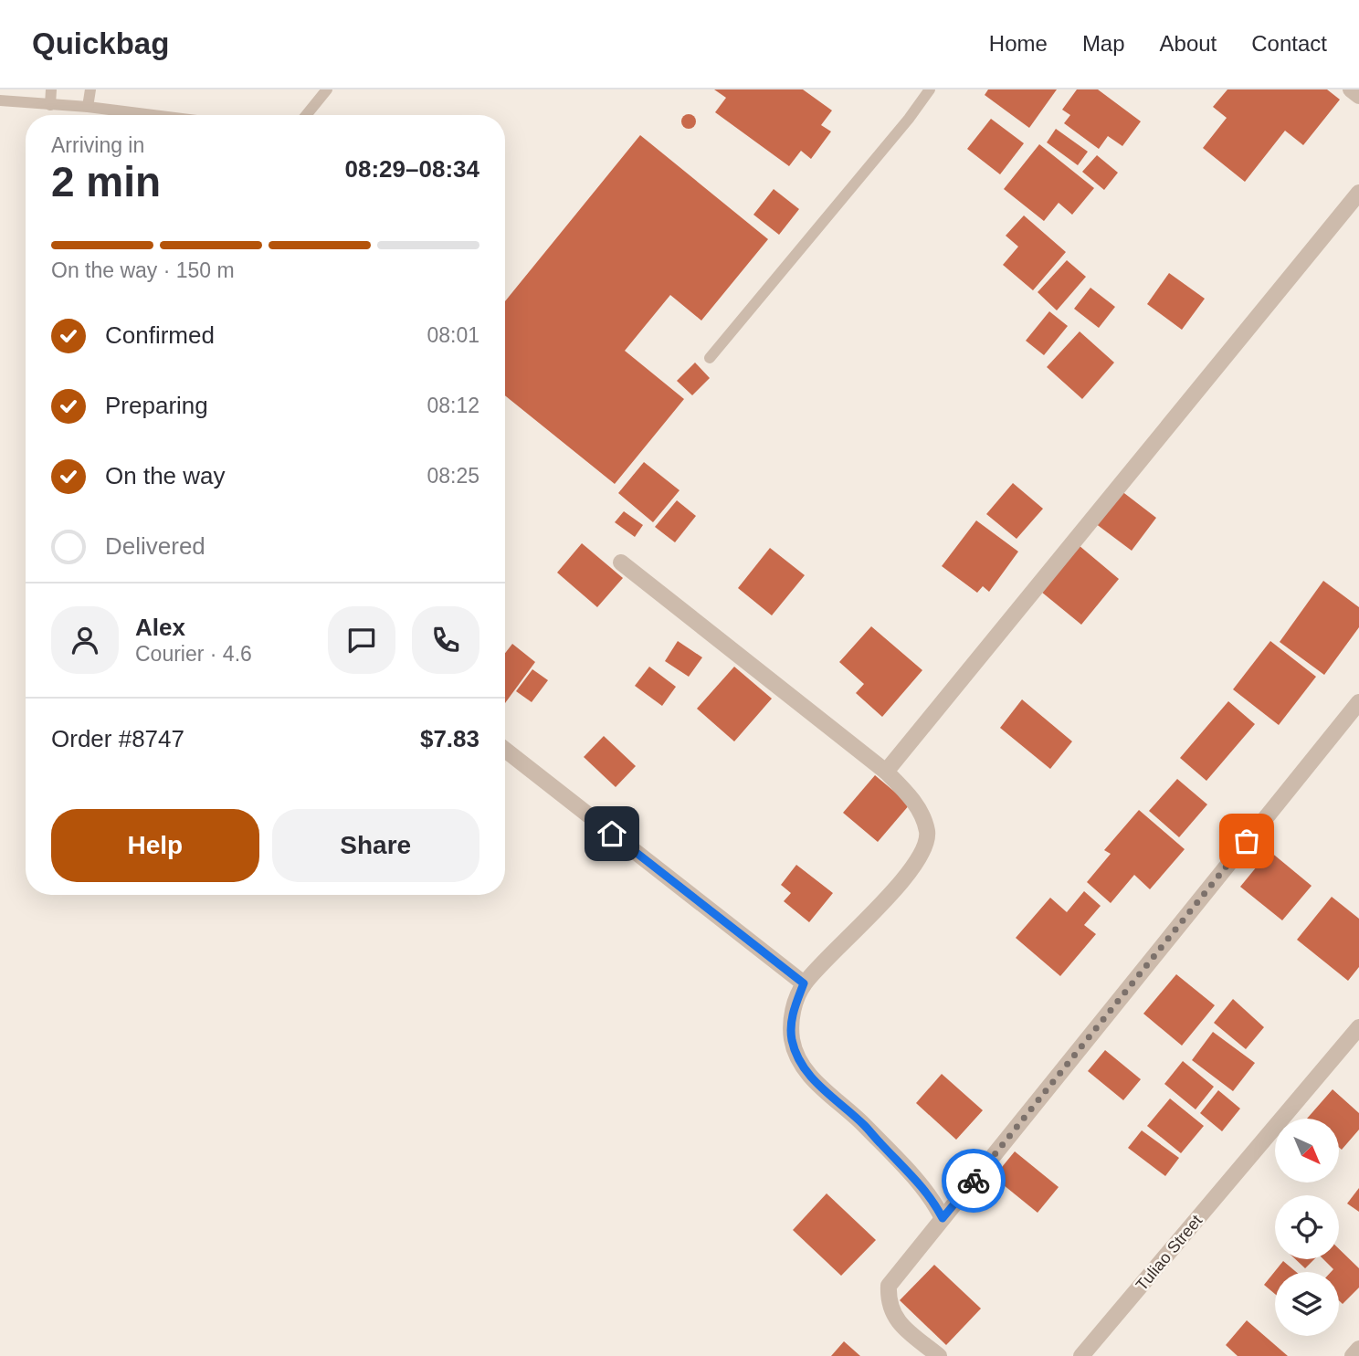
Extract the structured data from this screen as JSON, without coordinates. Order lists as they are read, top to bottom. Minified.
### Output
{"streets":{"street":["Tuliao Street"]},"north":"bottom right","page":{"header":"Quickbag","nav":["Home","Map","About","Contact"],"heading":["2 min","Arriving in","08:29–08:34"],"panel":["Alex","Courier · 4.6","Order #8747","$7.83"],"bar":"On the way · 150 m","list":[["Confirmed","08:01"],["Preparing","08:12"],["On the way","08:25"],"Delivered"],"buttons":["Help","Share"]}}
